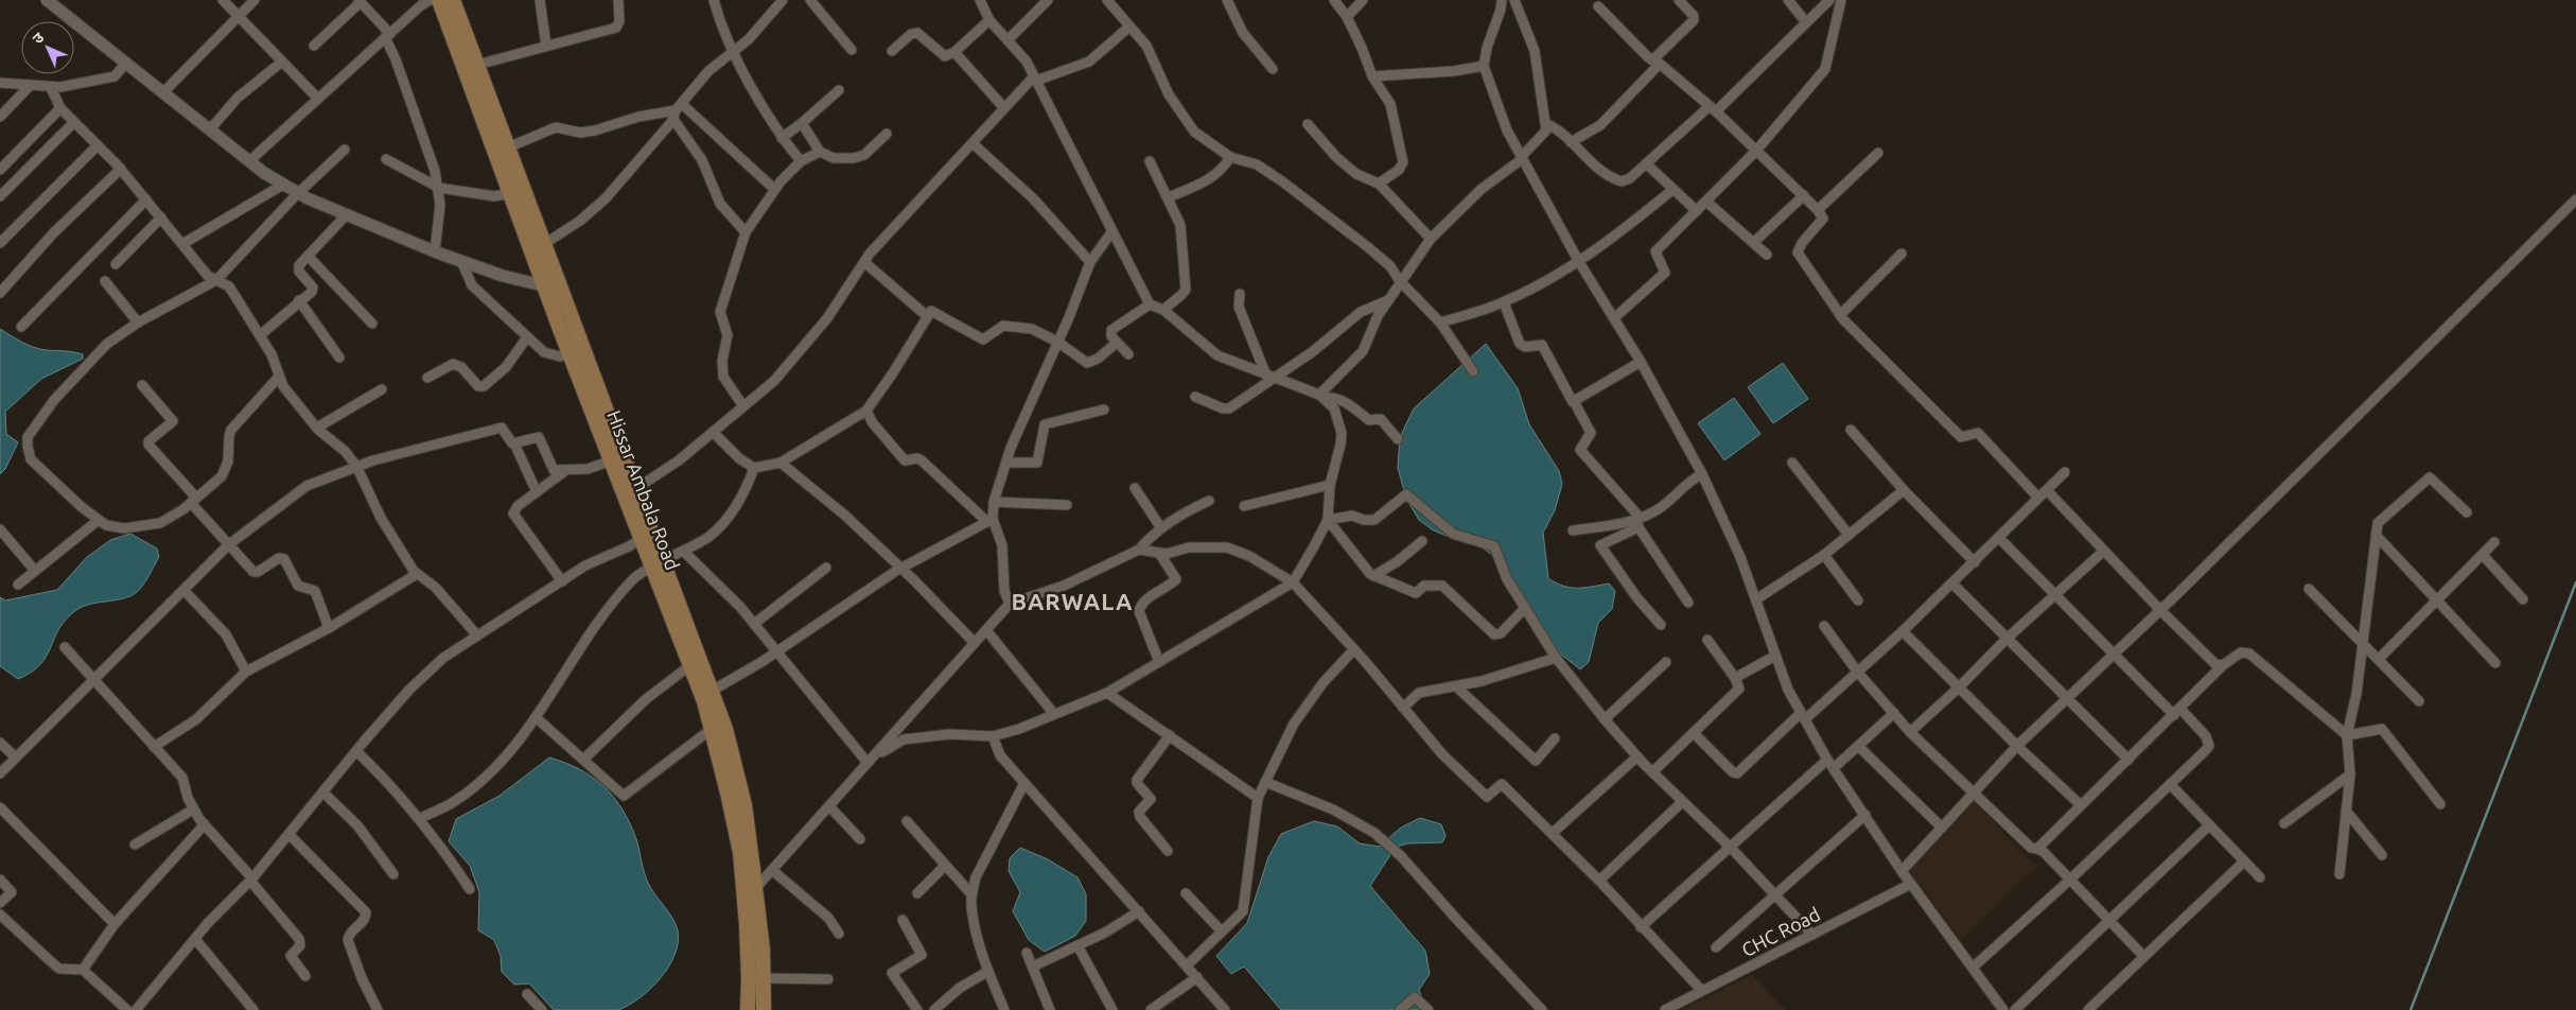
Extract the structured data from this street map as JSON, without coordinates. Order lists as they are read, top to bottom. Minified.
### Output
{"streets":{"main road":["Hissar Ambala Road"],"street":["CHC Road"]},"districts":["BARWALA"],"north":"top left"}
